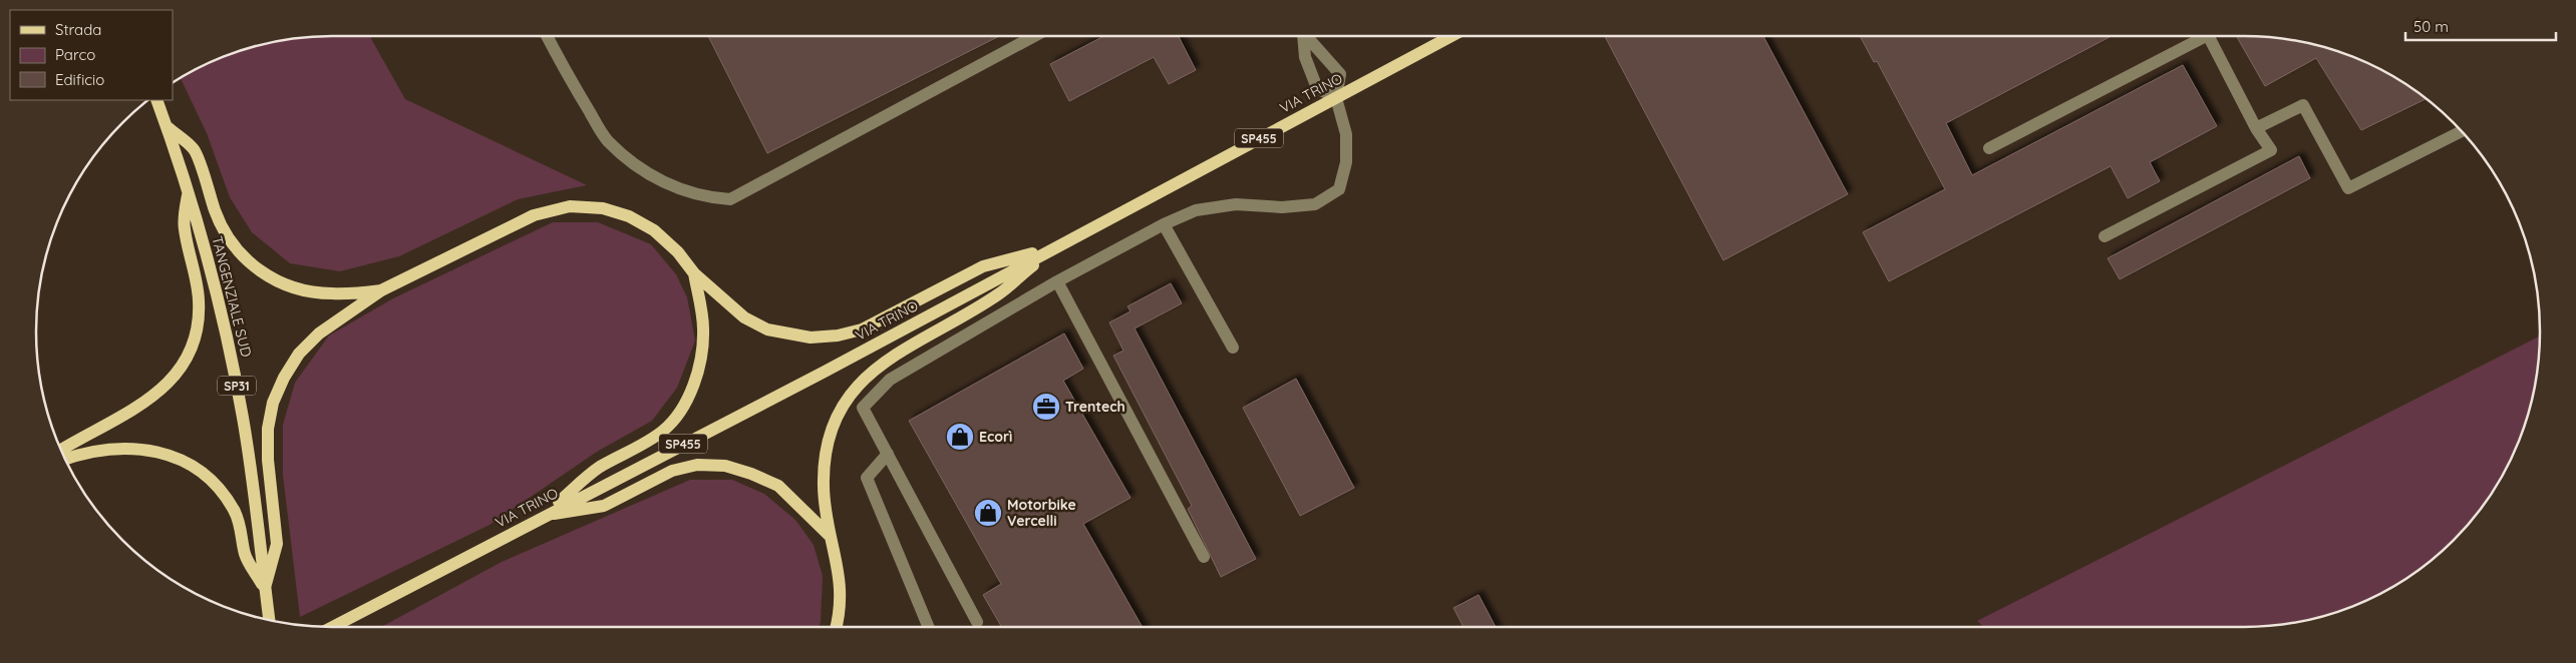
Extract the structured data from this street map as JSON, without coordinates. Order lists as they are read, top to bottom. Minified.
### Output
{"streets":{"main road":["VIA TRINO","SP455","TANGENZIALE SUD","SP31"]},"places":{"office":["Trentech"],"shop":["Ecorì","Motorbike Vercelli"]},"legend":["Strada","Parco","Edificio"],"scale_bar":"50 m"}
